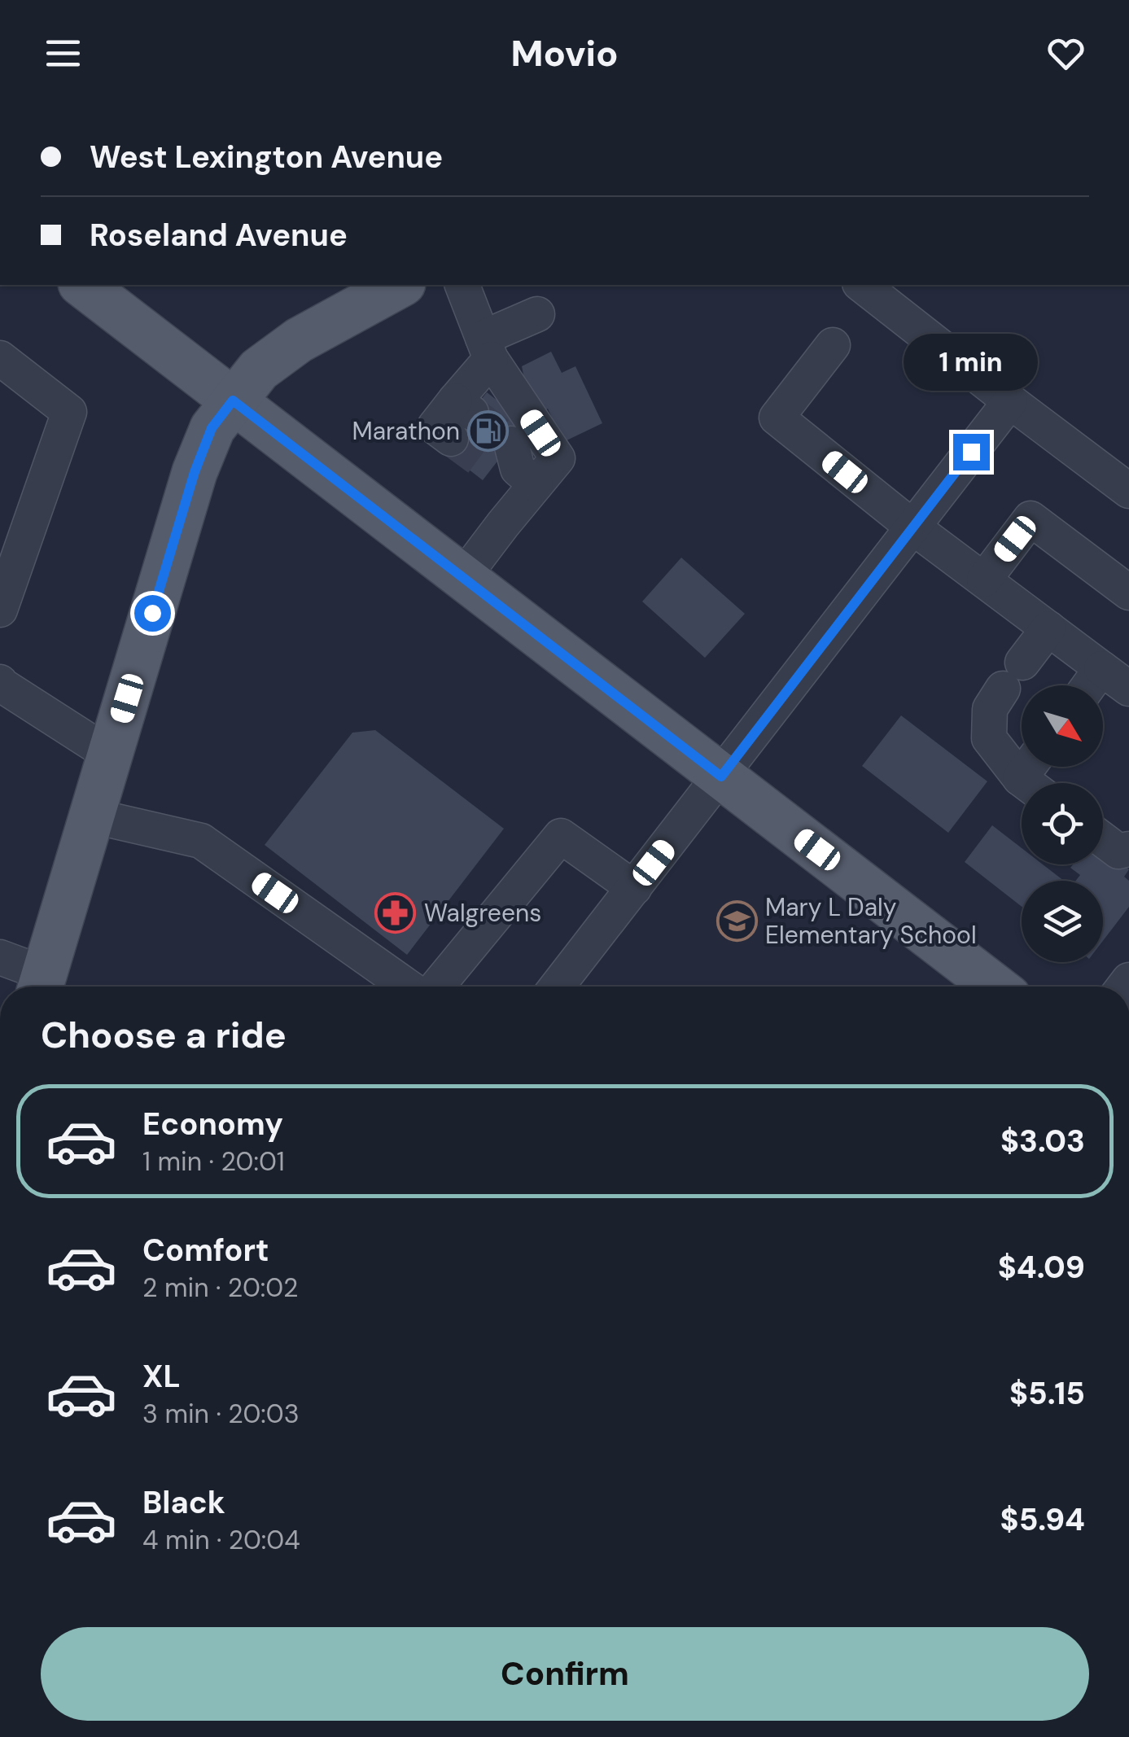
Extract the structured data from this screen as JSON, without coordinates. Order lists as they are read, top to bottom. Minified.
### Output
{"places":{"fuel station":["Marathon"],"pharmacy":["Walgreens"],"school or university":["Mary L Daly Elementary School"]},"north":"bottom right","page":{"header":"Movio","banner":["West Lexington Avenue","Roseland Avenue"],"bubble":"1 min","heading":"Choose a ride","list":[{"name":"Economy","note":"1 min · 20:01","value":"$3.03"},{"name":"Comfort","note":"2 min · 20:02","value":"$4.09"},{"name":"XL","note":"3 min · 20:03","value":"$5.15"},{"name":"Black","note":"4 min · 20:04","value":"$5.94"}],"buttons":"Confirm"}}
